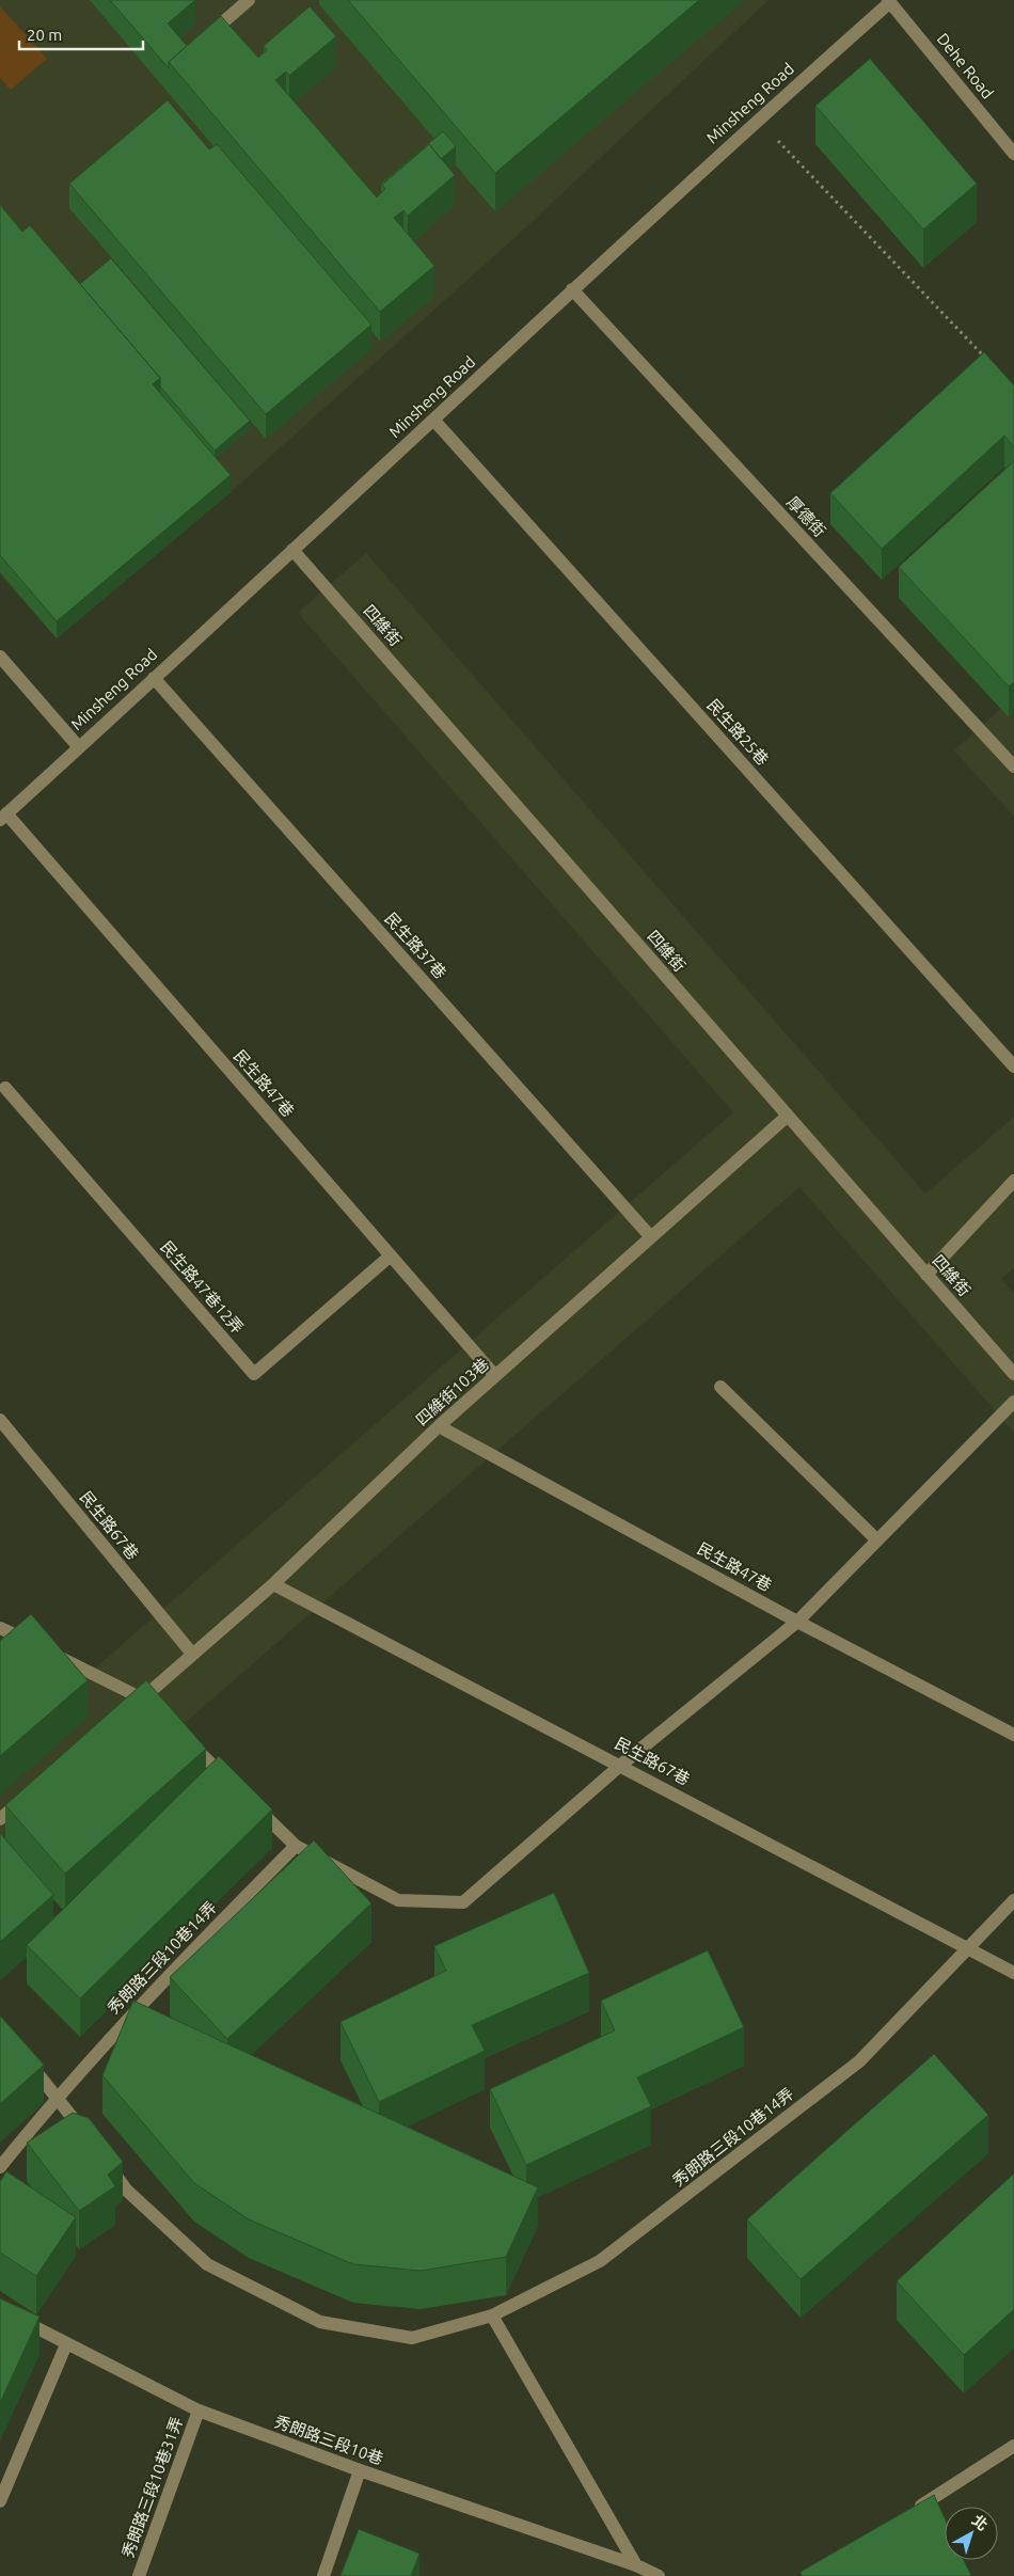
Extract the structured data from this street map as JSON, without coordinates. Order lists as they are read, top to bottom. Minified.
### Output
{"streets":{"street":["Dehe Road","Minsheng Road","厚德街","四維街","民生路25巷","民生路37巷","民生路47巷","民生路47巷12弄","四維街103巷","民生路67巷","秀朗路三段10巷14弄","秀朗路三段10巷","秀朗路三段10巷31弄"]},"crossings":[["Dehe Road","Minsheng Road"],["Minsheng Road","厚德街"],["Minsheng Road","四維街"],["Minsheng Road","民生路25巷"],["Minsheng Road","民生路37巷"],["Minsheng Road","民生路47巷"],["四維街","四維街103巷"],["民生路37巷","四維街103巷"],["民生路47巷","民生路47巷12弄"],["民生路47巷","四維街103巷"],["四維街103巷","民生路67巷"],["民生路67巷","秀朗路三段10巷14弄"],["秀朗路三段10巷","秀朗路三段10巷31弄"]],"scale_bar":"20 m","north":"top right"}
